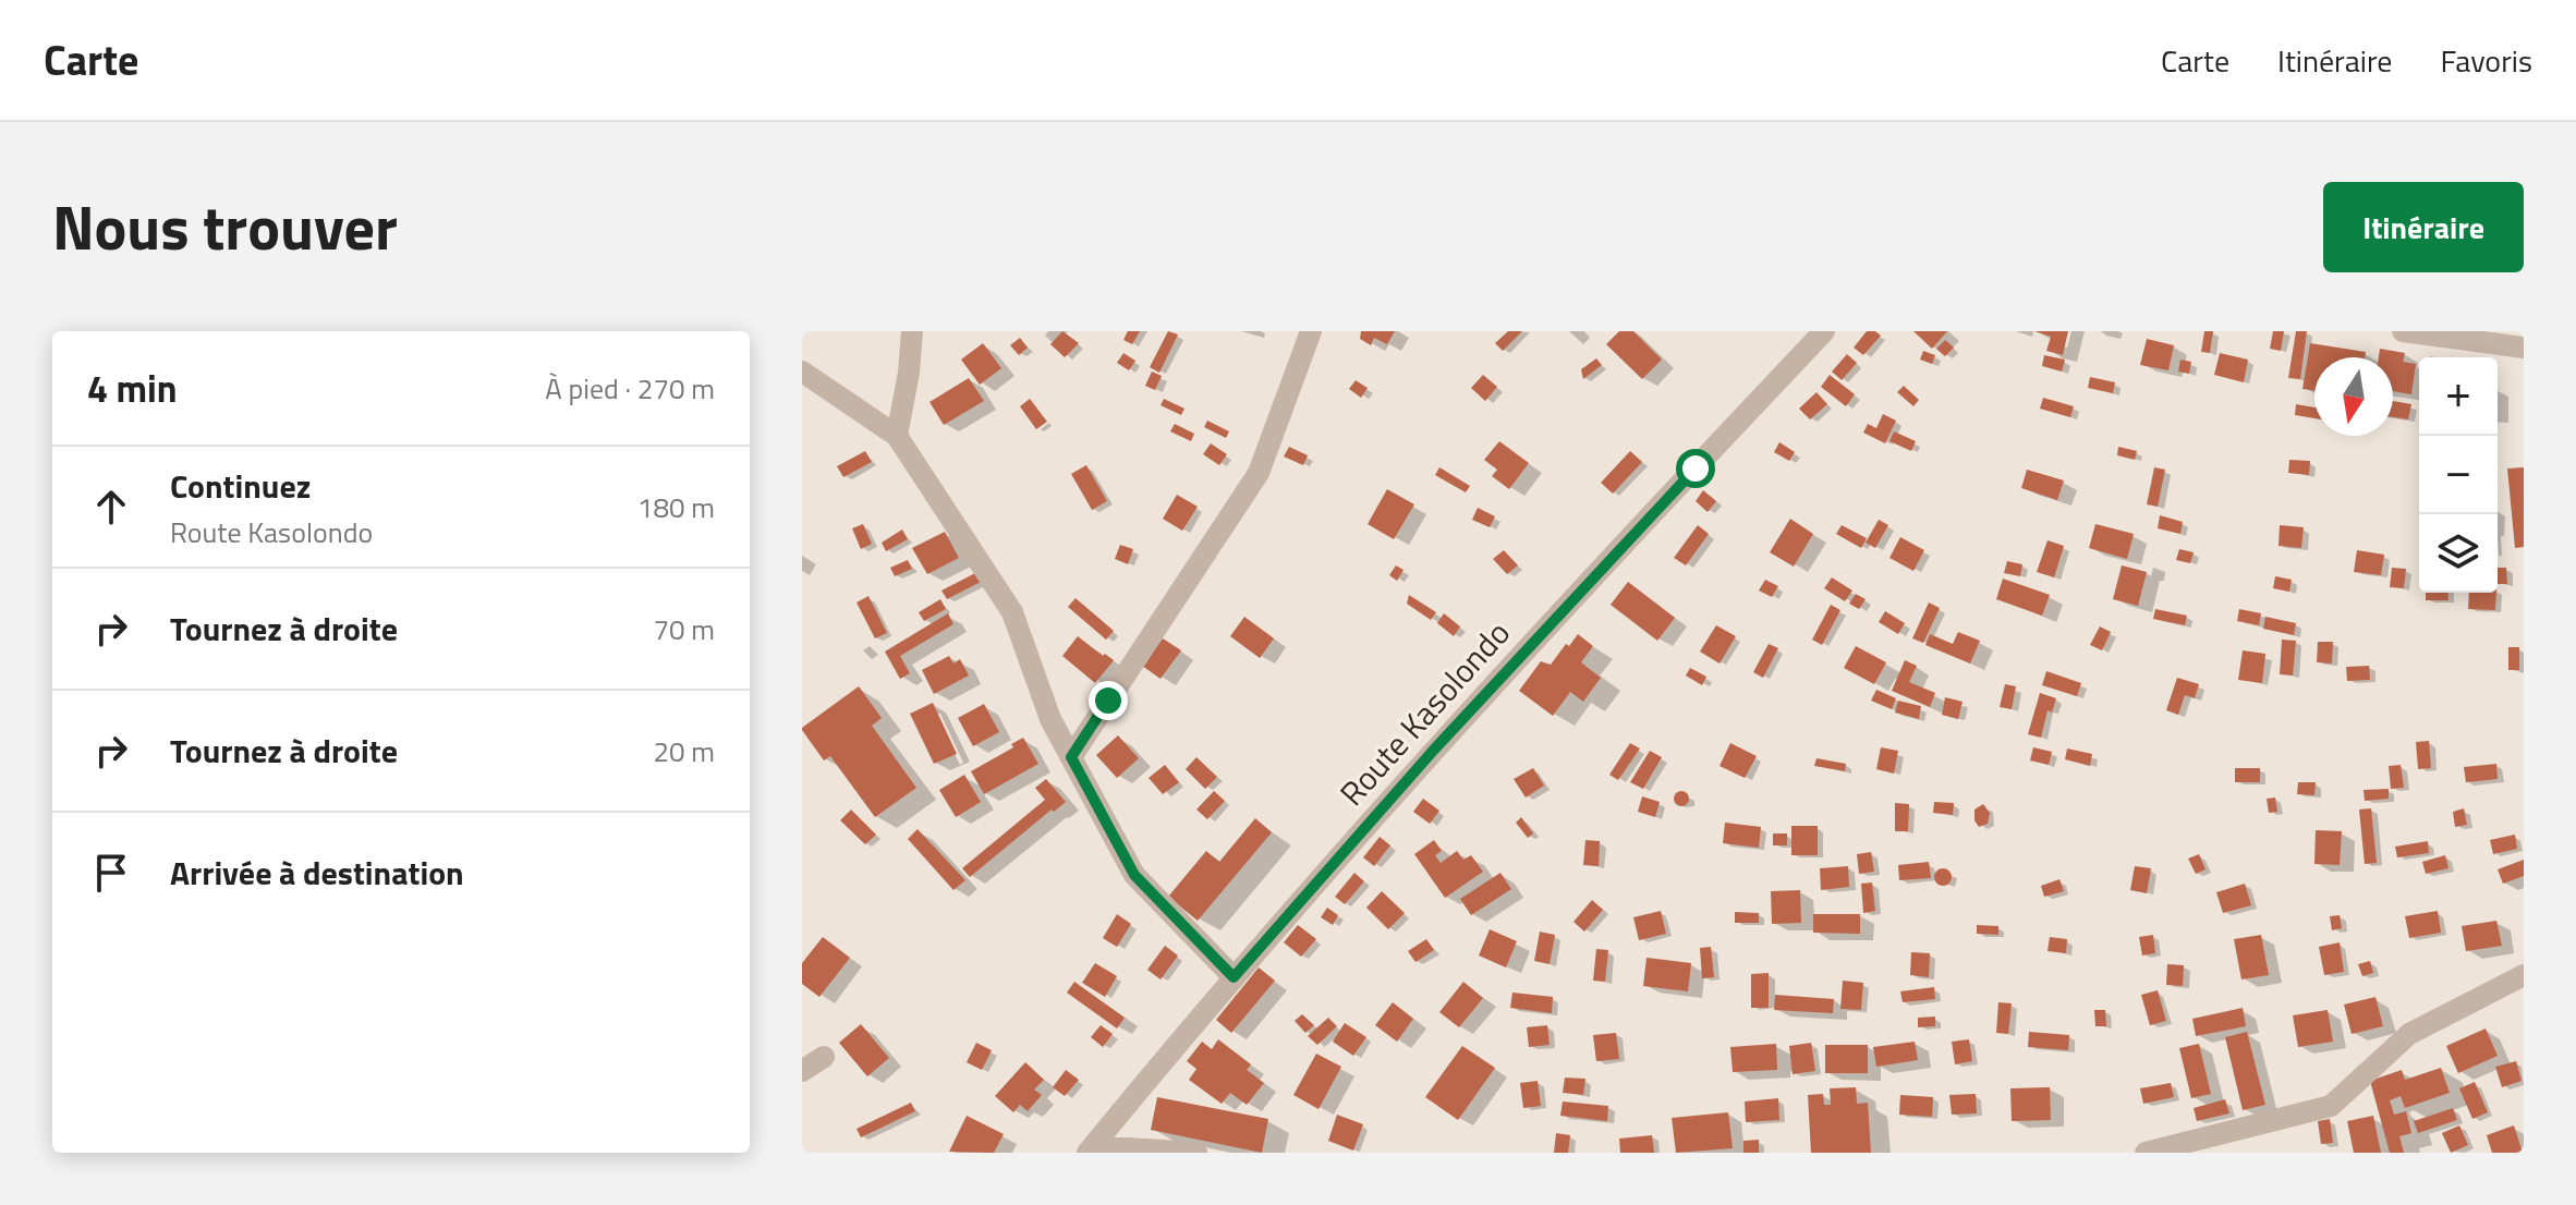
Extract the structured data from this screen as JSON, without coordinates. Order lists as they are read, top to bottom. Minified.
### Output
{"streets":{"street":["Route Kasolondo"]},"north":"bottom","page":{"header":"Carte","nav":["Carte","Itinéraire","Favoris"],"title":"Nous trouver","buttons":"Itinéraire","heading":["4 min","À pied · 270 m"],"map_buttons":["+","−"],"list":[["Continuez","Route Kasolondo","180 m"],["Tournez à droite","70 m"],["Tournez à droite","20 m"],"Arrivée à destination"]}}
